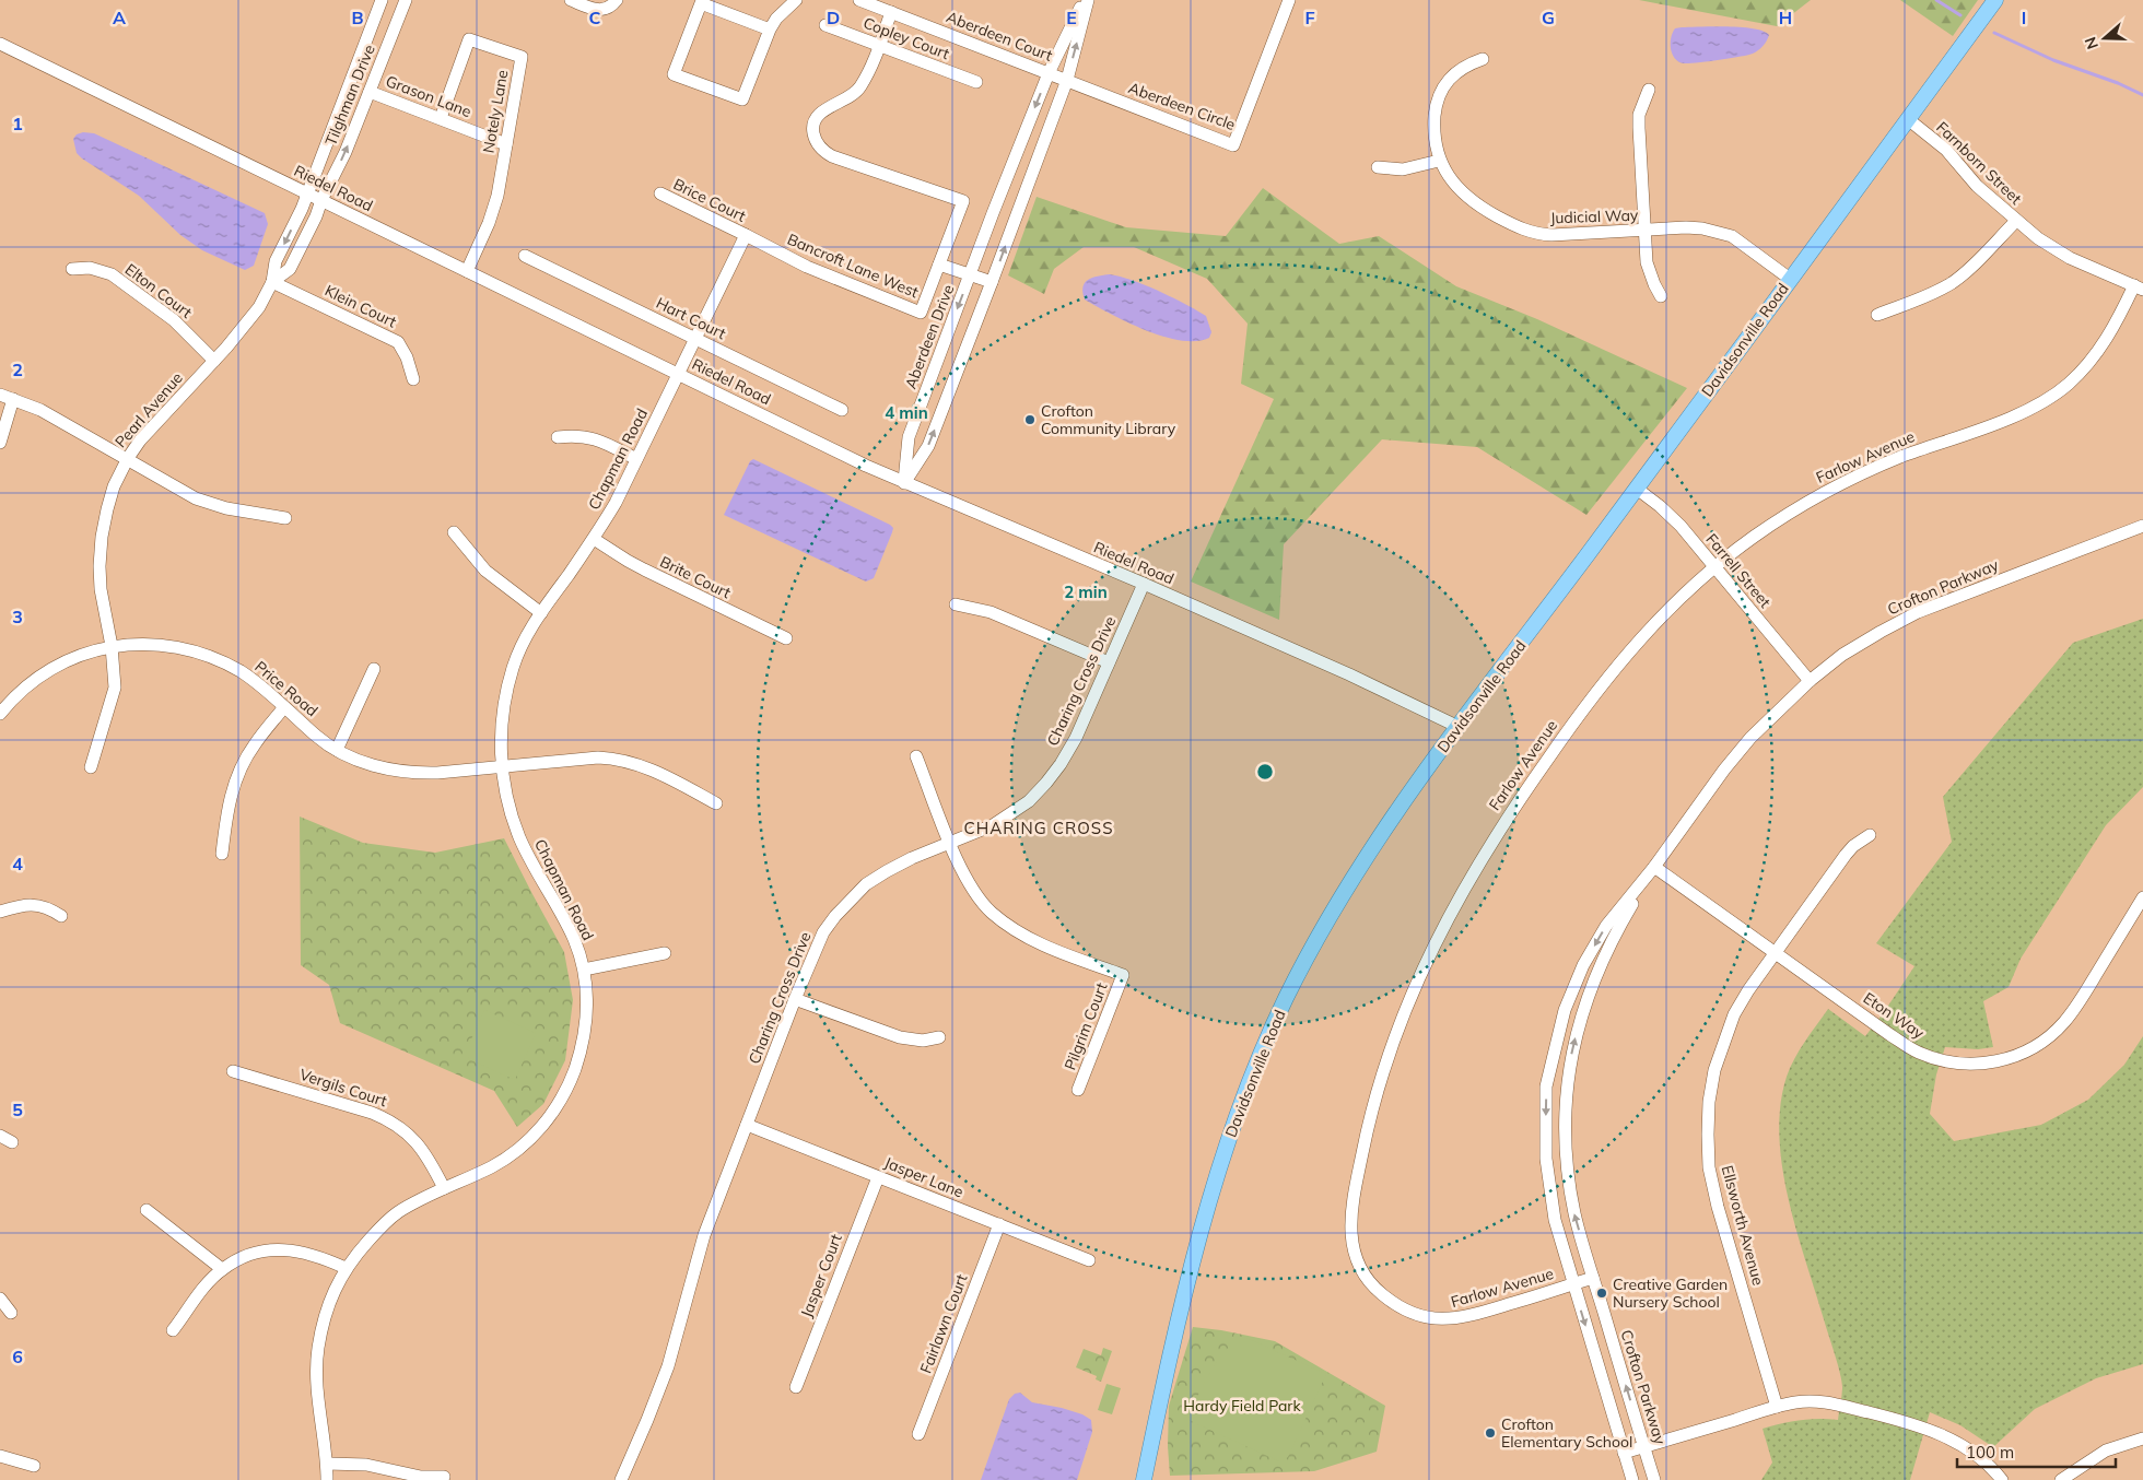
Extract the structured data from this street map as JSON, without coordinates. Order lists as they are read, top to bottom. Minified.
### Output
{"streets":{"main road":["Davidsonville Road"],"street":["Aberdeen Court","Copley Court","Tilghman Drive","Grason Lane","Aberdeen Circle","Notely Lane","Farnborn Street","Riedel Road","Brice Court","Judicial Way","Bancroft Lane West","Elton Court","Klein Court","Hart Court","Aberdeen Drive","Pearl Avenue","Farlow Avenue","Chapman Road","Farrell Street","Brite Court","Crofton Parkway","Charing Cross Drive","Price Road","Eton Way","Pilgrim Court","Vergils Court","Jasper Lane","Ellsworth Avenue","Jasper Court","Fairlawn Court"]},"crossings":[["Aberdeen Court","Aberdeen Circle"],["Aberdeen Court","Aberdeen Drive"],["Tilghman Drive","Grason Lane"],["Tilghman Drive","Riedel Road"],["Tilghman Drive","Pearl Avenue"],["Grason Lane","Notely Lane"],["Aberdeen Circle","Aberdeen Drive"],["Notely Lane","Riedel Road"],["Farnborn Street","Davidsonville Road"],["Farnborn Street","Farlow Avenue"],["Riedel Road","Aberdeen Drive"],["Riedel Road","Davidsonville Road"],["Riedel Road","Pearl Avenue"],["Riedel Road","Chapman Road"],["Riedel Road","Charing Cross Drive"],["Brice Court","Bancroft Lane West"],["Judicial Way","Davidsonville Road"],["Elton Court","Pearl Avenue"],["Klein Court","Pearl Avenue"],["Davidsonville Road","Farrell Street"],["Pearl Avenue","Price Road"],["Farlow Avenue","Farrell Street"],["Farlow Avenue","Crofton Parkway"],["Chapman Road","Brite Court"],["Chapman Road","Price Road"],["Chapman Road","Vergils Court"],["Farrell Street","Crofton Parkway"],["Crofton Parkway","Eton Way"],["Charing Cross Drive","Pilgrim Court"],["Charing Cross Drive","Jasper Lane"],["Eton Way","Ellsworth Avenue"],["Jasper Lane","Jasper Court"],["Jasper Lane","Fairlawn Court"]],"districts":["CHARING CROSS"],"parks":["Hardy Field Park"],"places":["Crofton Community Library","Creative Garden Nursery School","Crofton Elementary School"],"scale_bar":"100 m","north":"left","grid":{"columns":["A","B","C","D","E","F","G","H","I"],"rows":["1","2","3","4","5","6"]},"rings":["4 min","2 min"]}
